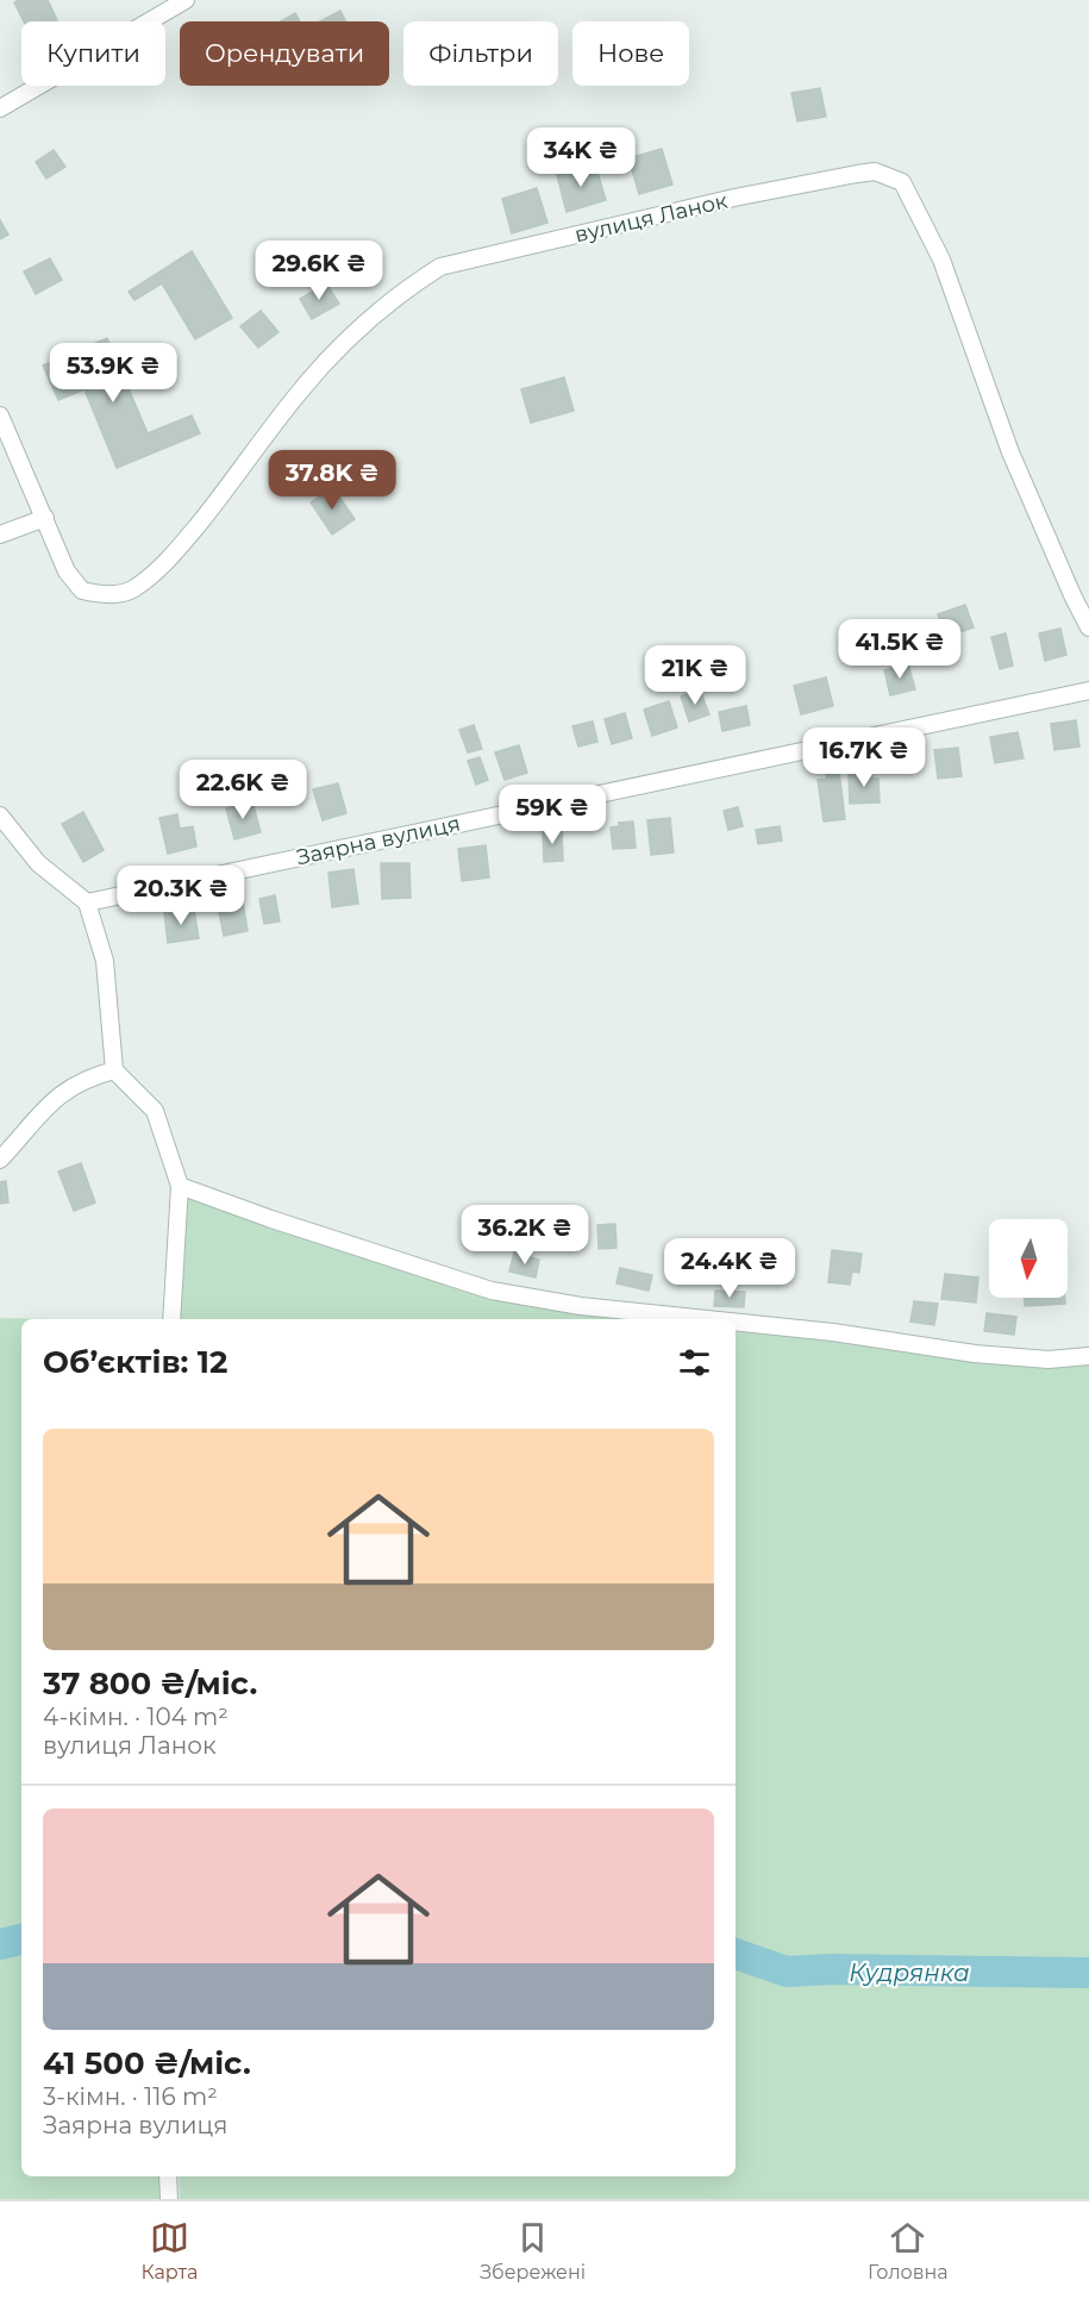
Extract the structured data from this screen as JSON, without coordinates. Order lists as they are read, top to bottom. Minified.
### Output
{"streets":{"street":["вулиця Ланок","Заярна вулиця"]},"water":["Кудрянка"],"north":"bottom","page":{"chip":["Купити","Орендувати","Фільтри","Нове"],"price":["34K ₴","29.6K ₴","53.9K ₴","37.8K ₴","41.5K ₴","21K ₴","16.7K ₴","22.6K ₴","59K ₴","20.3K ₴","36.2K ₴","24.4K ₴"],"heading":"Об’єктів: 12","list":[{"name":"37 800 ₴/міс.","note":"4-кімн. · 104 m² · вулиця Ланок"},{"name":"41 500 ₴/міс.","note":"3-кімн. · 116 m² · Заярна вулиця"}],"tabs":["Карта","Збережені","Головна"]}}
